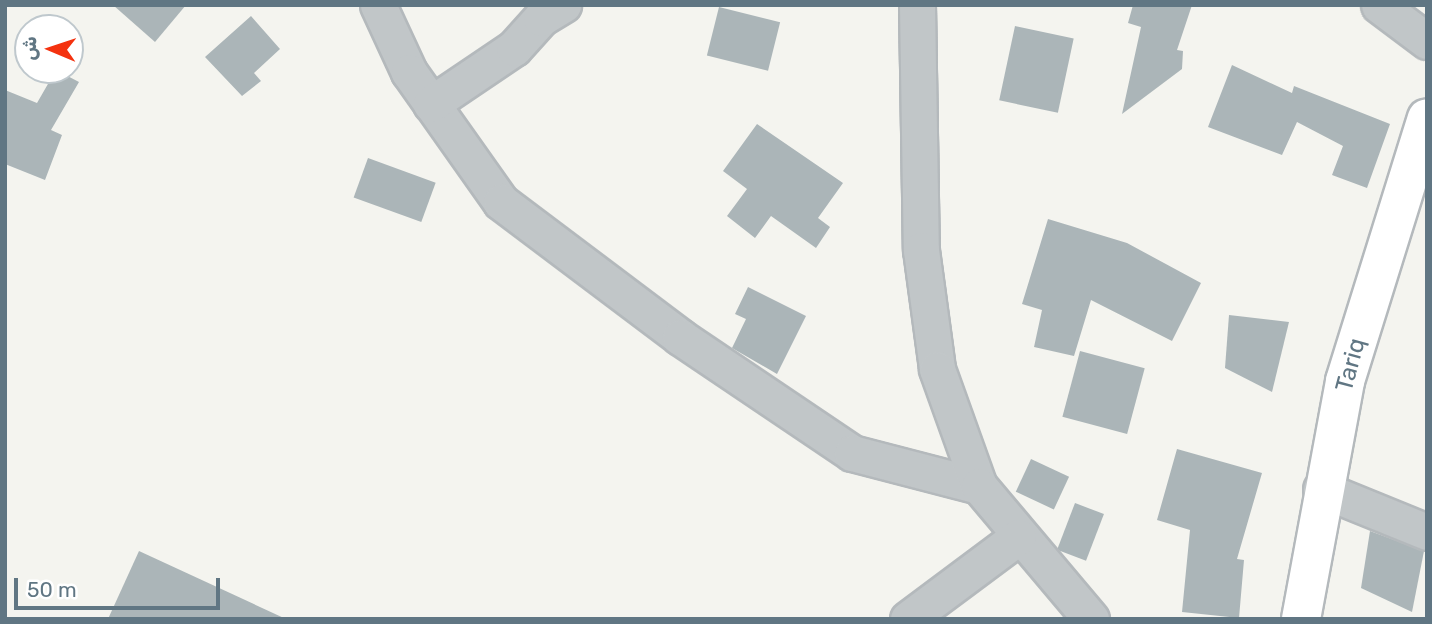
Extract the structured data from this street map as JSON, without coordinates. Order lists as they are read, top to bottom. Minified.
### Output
{"streets":{"main road":["Tariq"]},"scale_bar":"50 m","north":"left"}
